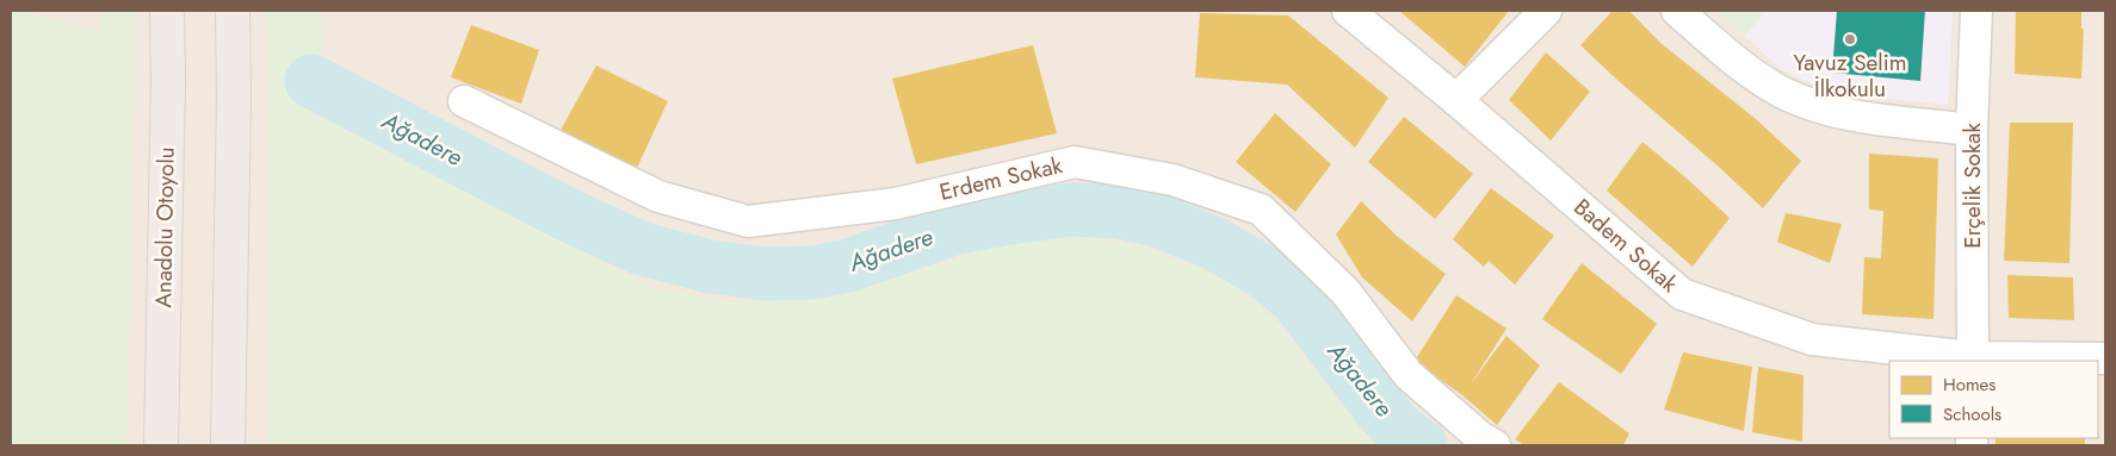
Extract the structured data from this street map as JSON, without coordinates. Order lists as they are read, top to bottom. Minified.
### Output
{"streets":{"highway":["Anadolu Otoyolu"],"street":["Erdem Sokak","Erçelik Sokak","Badem Sokak"]},"crossings":[["Erçelik Sokak","Badem Sokak"]],"water":["Ağadere"],"places":["Yavuz Selim İlkokulu"],"legend":["Homes","Schools"]}
